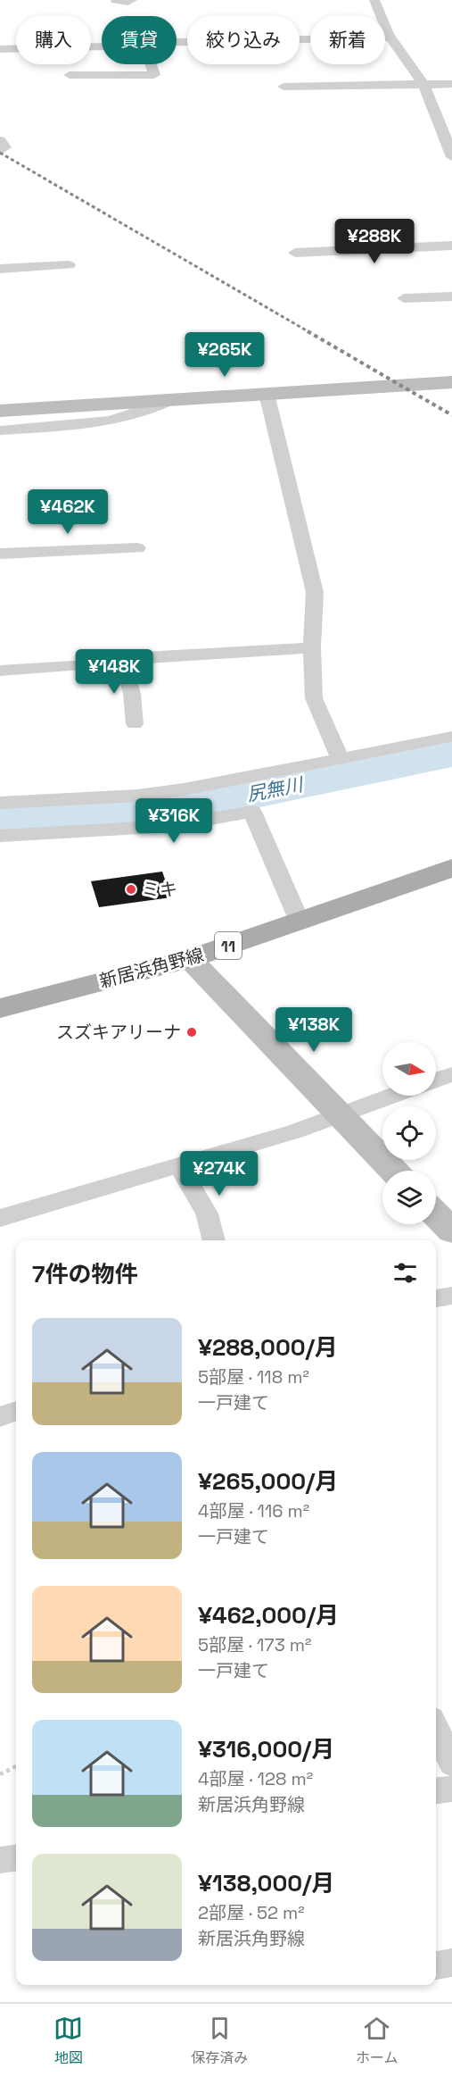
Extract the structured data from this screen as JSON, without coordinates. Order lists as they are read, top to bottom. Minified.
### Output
{"streets":{"main road":["11","新居浜角野線"]},"water":["尻無川"],"places":["ミキ","スズキアリーナ"],"north":"right","page":{"chip":["購入","賃貸","絞り込み","新着"],"price":["¥288K","¥265K","¥462K","¥148K","¥316K","¥138K","¥274K"],"heading":"7件の物件","list":[{"name":"¥288,000/月","note":"5部屋 · 118 m² · 一戸建て"},{"name":"¥265,000/月","note":"4部屋 · 116 m² · 一戸建て"},{"name":"¥462,000/月","note":"5部屋 · 173 m² · 一戸建て"},{"name":"¥316,000/月","note":"4部屋 · 128 m² · 新居浜角野線"},{"name":"¥138,000/月","note":"2部屋 · 52 m² · 新居浜角野線"}],"tabs":["地図","保存済み","ホーム"]}}
